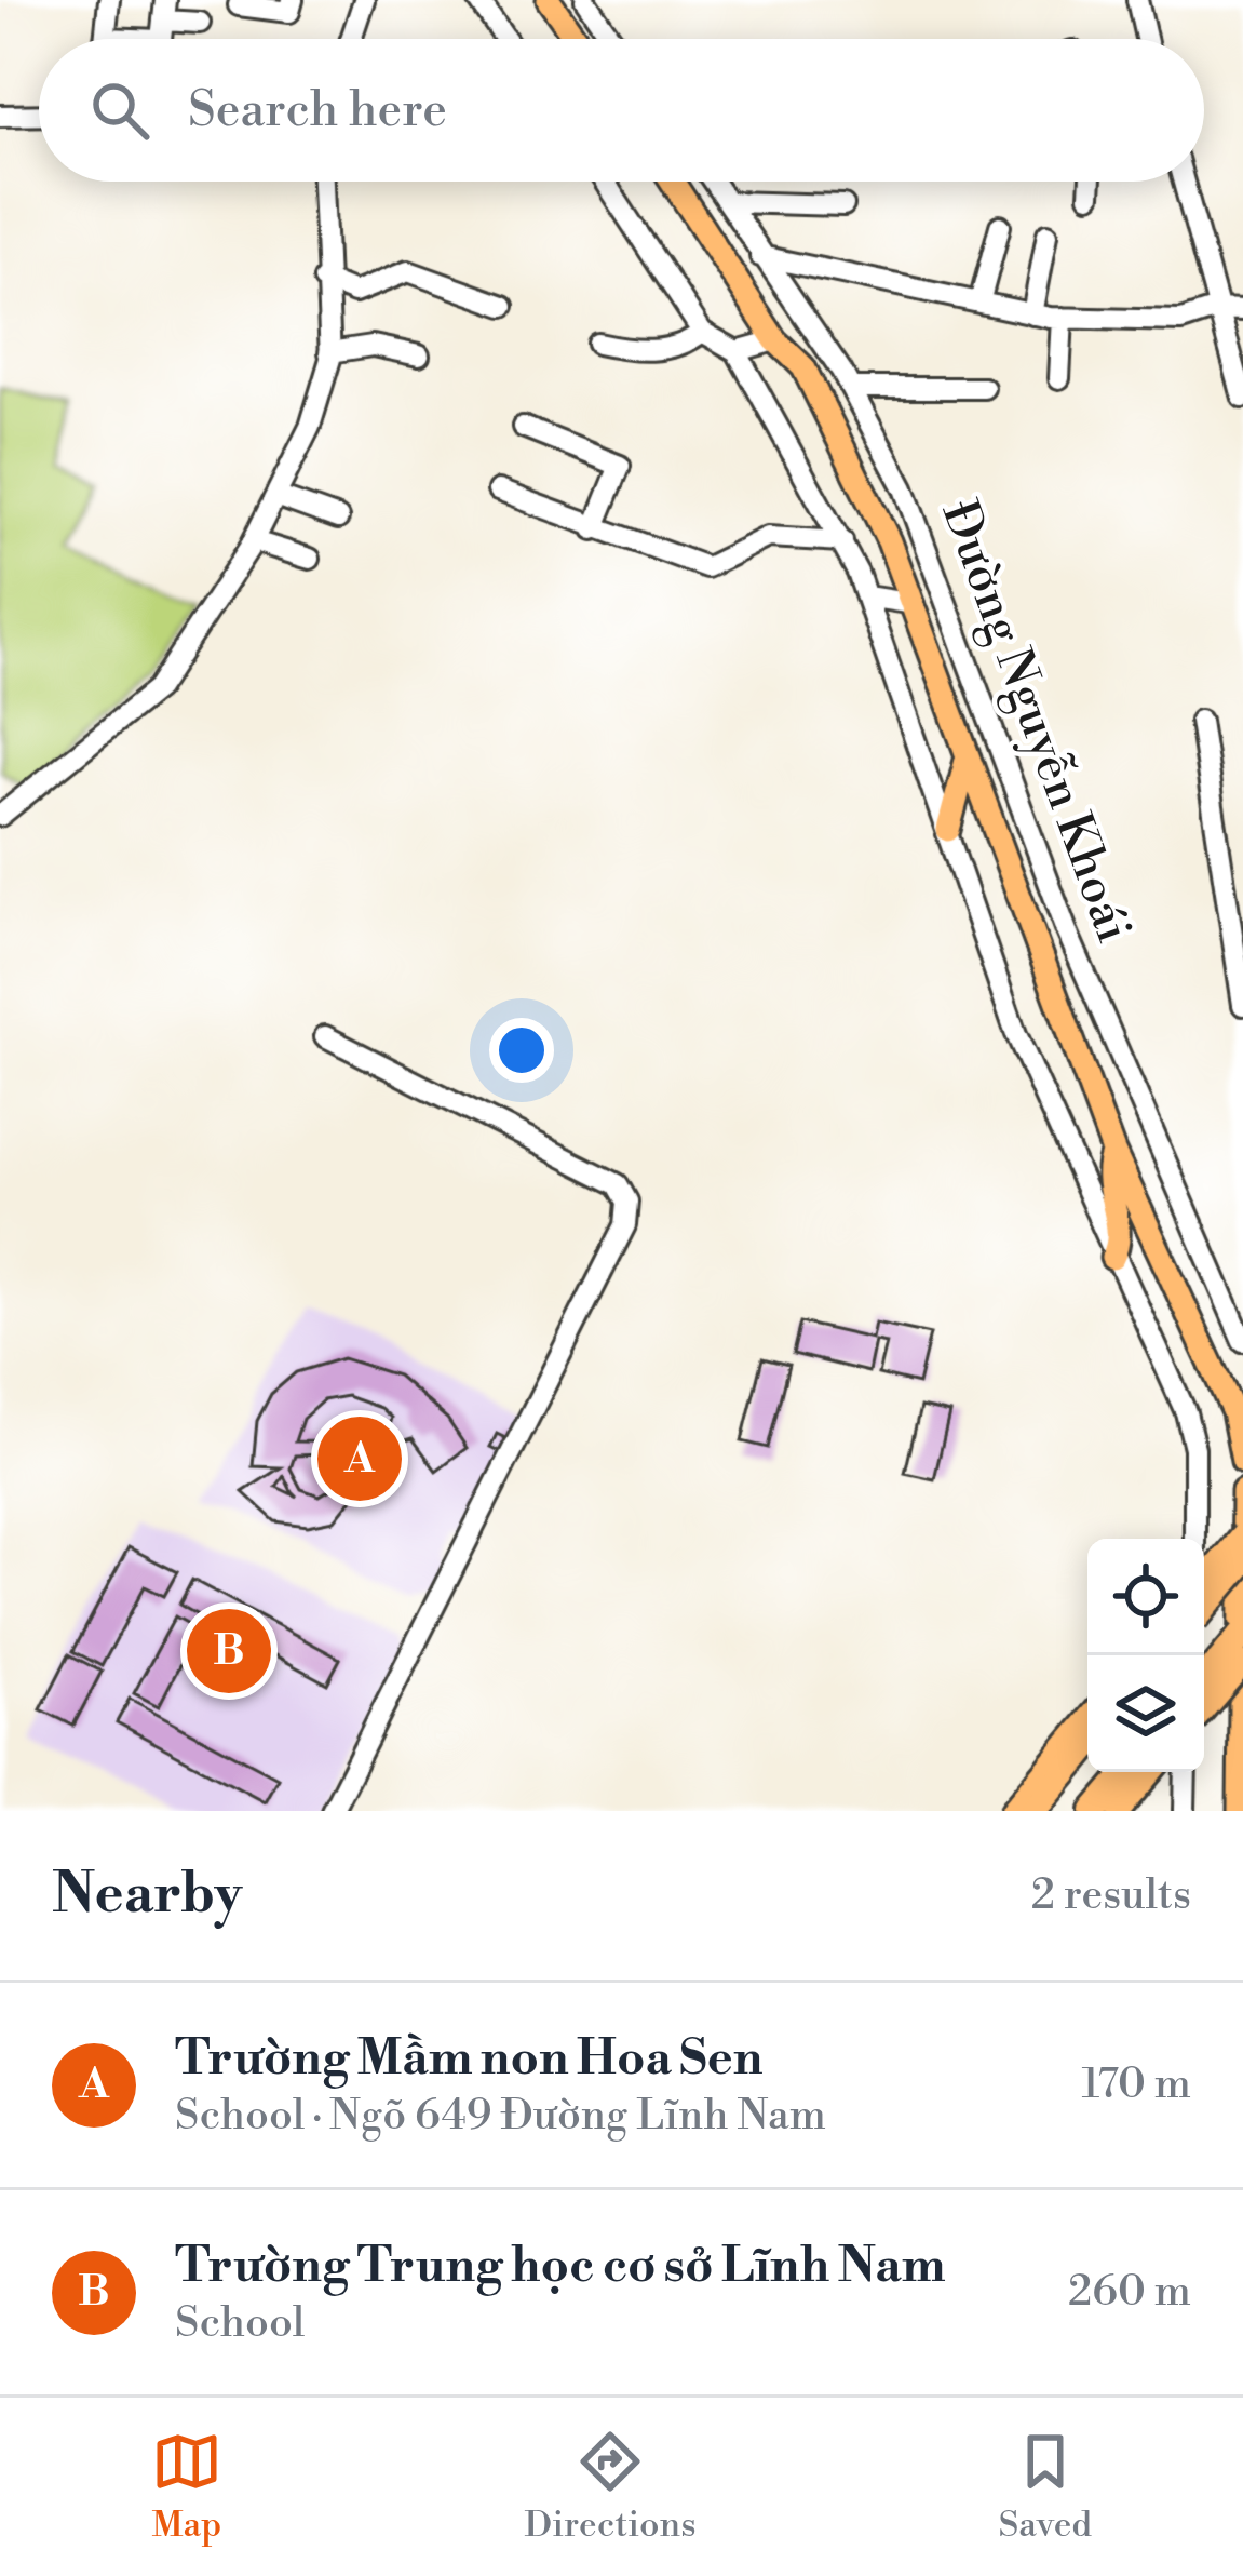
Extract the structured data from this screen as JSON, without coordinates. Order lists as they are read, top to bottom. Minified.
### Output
{"streets":{"main road":["Đường Nguyễn Khoái"]},"page":{"search":"Search here","pins":["A","B"],"heading":["Nearby","2 results"],"list":[{"mark":"A","name":"Trường Mầm non Hoa Sen","note":"School · Ngõ 649 Đường Lĩnh Nam","value":"170 m"},{"mark":"B","name":"Trường Trung học cơ sở Lĩnh Nam","note":"School","value":"260 m"}],"nav":["Map","Directions","Saved"]}}
